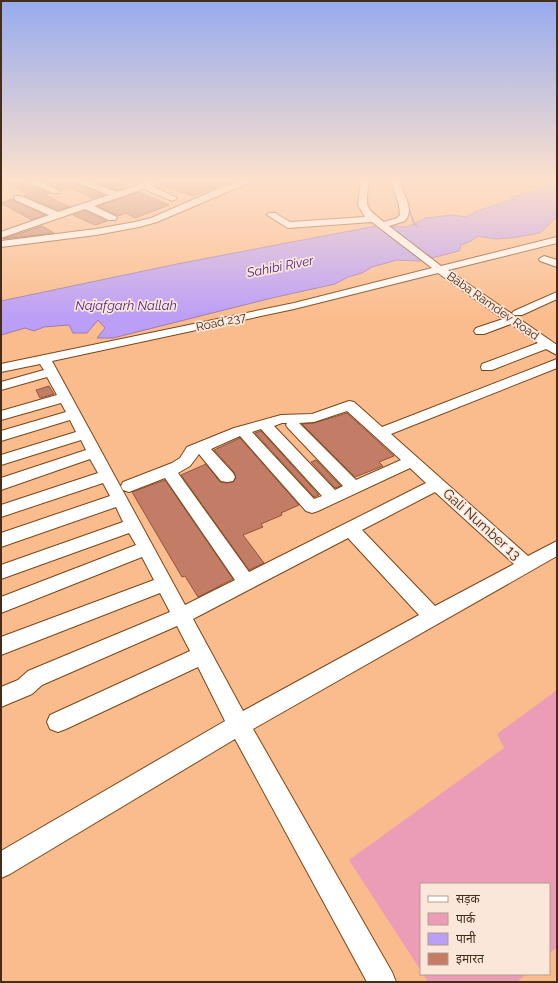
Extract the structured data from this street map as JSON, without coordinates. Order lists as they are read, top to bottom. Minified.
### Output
{"streets":{"street":["Baba Ramdev Road","Road 237","Gali Number 13"]},"crossings":[["Baba Ramdev Road","Road 237"]],"water":["Sahibi River","Najafgarh Nallah"],"legend":["सड़क","पार्क","पानी","इमारत"]}
